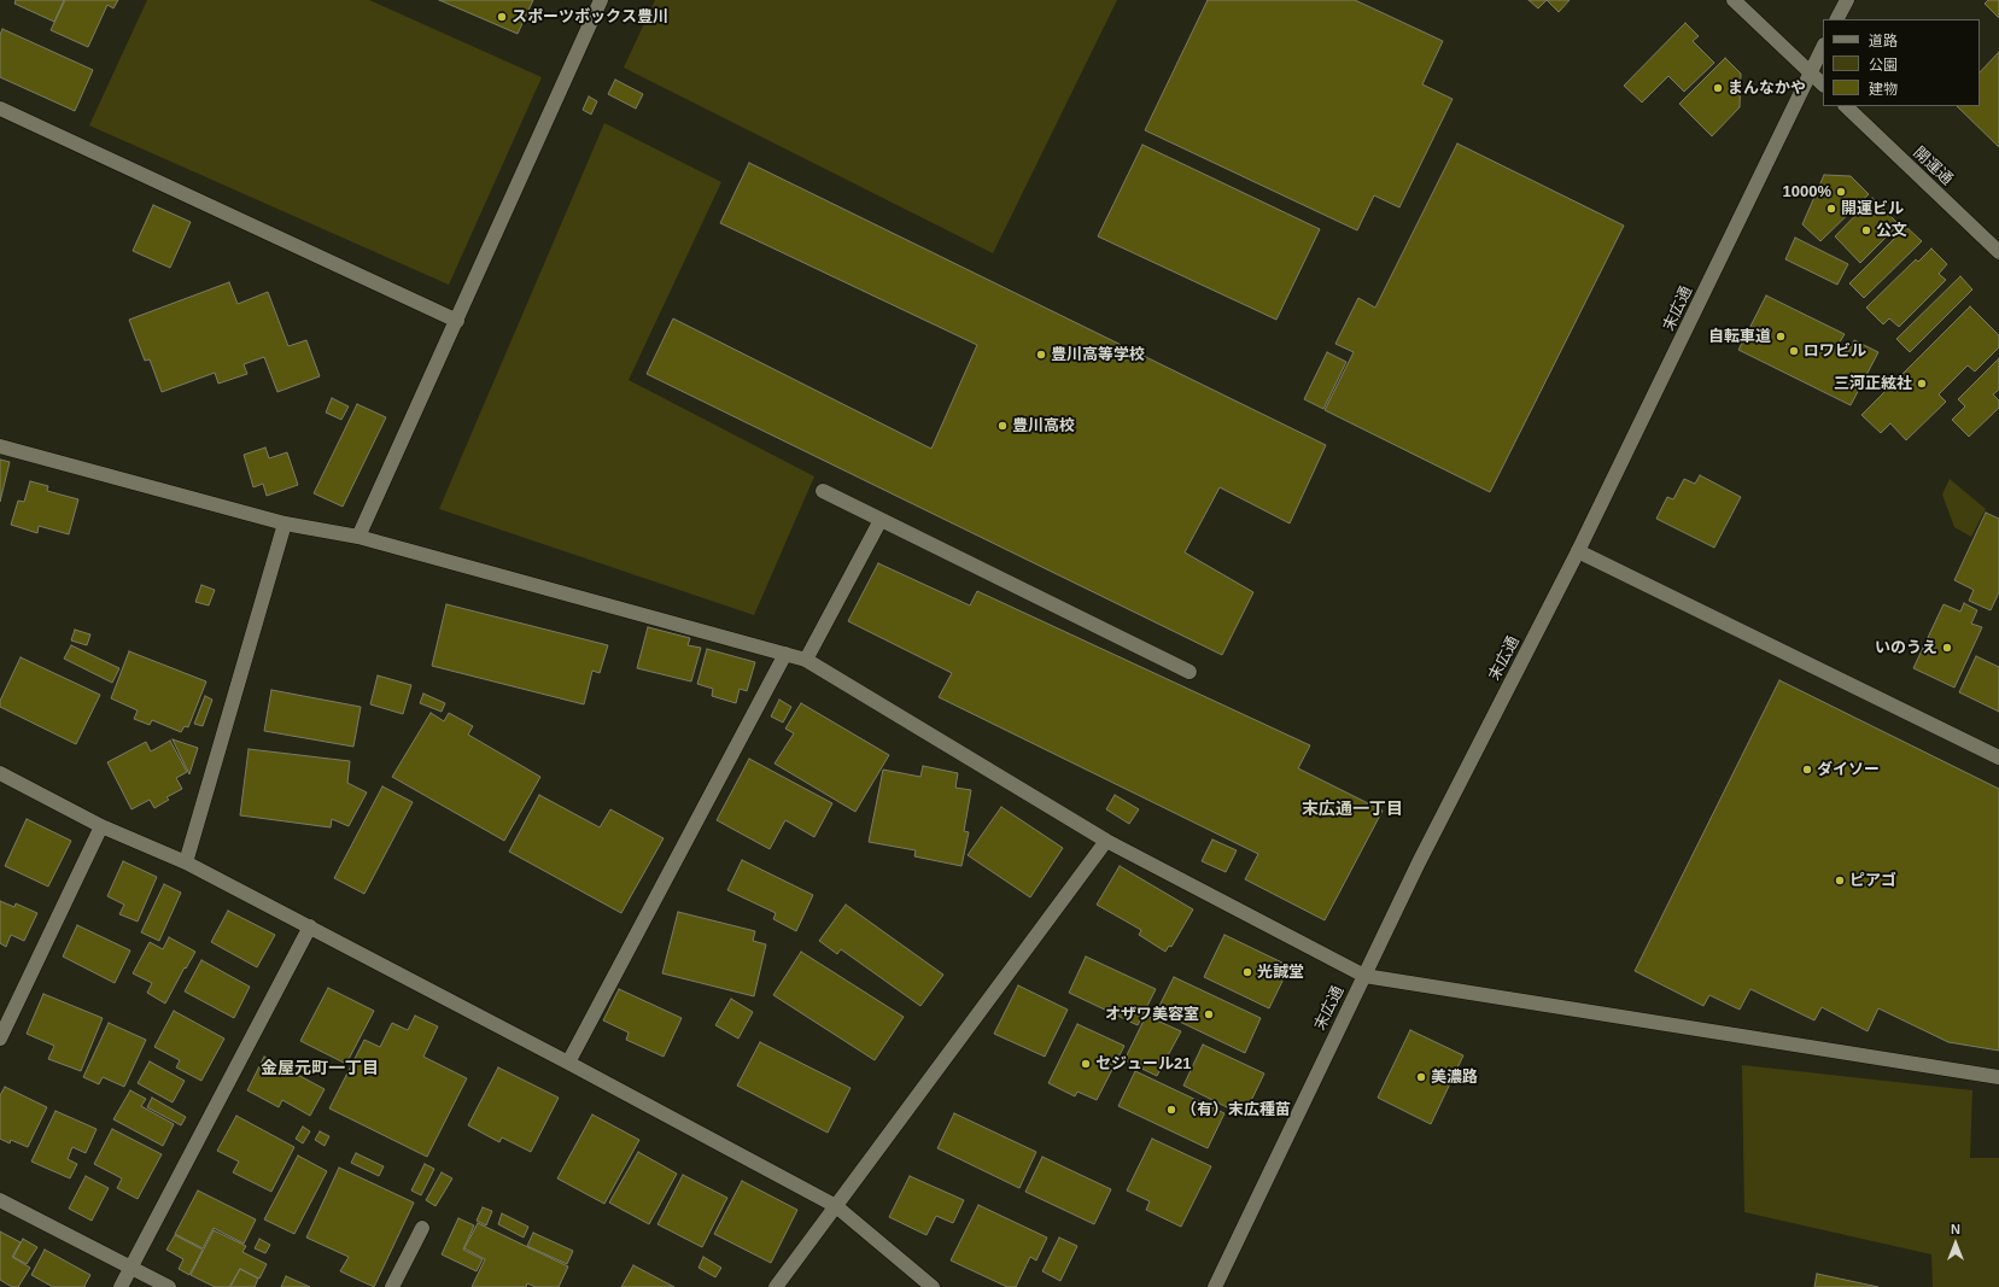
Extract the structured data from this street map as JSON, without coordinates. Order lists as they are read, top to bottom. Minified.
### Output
{"streets":{"street":["開運通","末広通"]},"districts":["末広通一丁目","金屋元町一丁目"],"places":["スポーツボックス豊川","まんなかや","1000%","開運ビル","公文","自転車道","ロワビル","豊川高等学校","三河正絃社","豊川高校","いのうえ","ダイソー","ピアゴ","光誠堂","オザワ美容室","セジュール21","美濃路","（有）末広種苗"],"legend":["道路","公園","建物"],"north":"top"}
